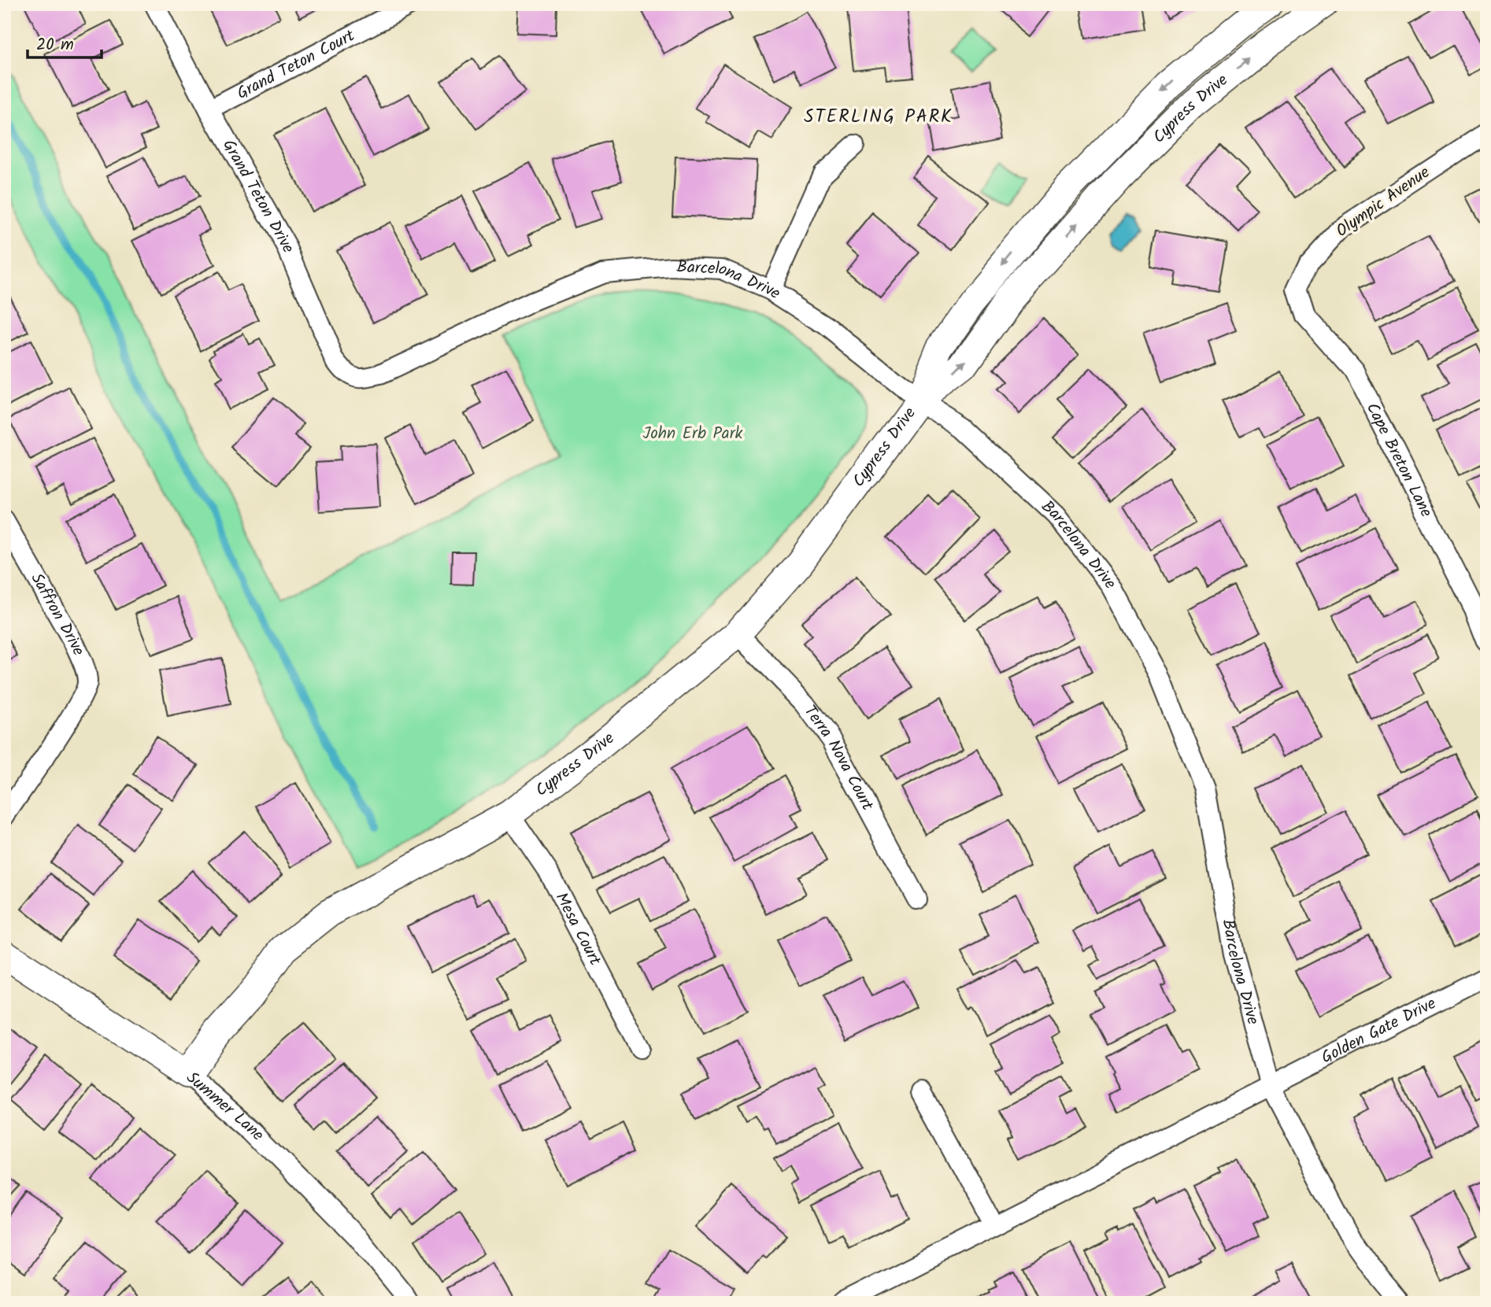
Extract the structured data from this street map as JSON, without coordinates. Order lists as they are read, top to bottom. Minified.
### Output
{"streets":{"street":["Grand Teton Court","Cypress Drive","Grand Teton Drive","Olympic Avenue","Barcelona Drive","Cape Breton Lane","Saffron Drive","Terra Nova Court","Mesa Court","Golden Gate Drive","Summer Lane"]},"crossings":[["Grand Teton Court","Grand Teton Drive"],["Cypress Drive","Barcelona Drive"],["Cypress Drive","Terra Nova Court"],["Cypress Drive","Mesa Court"],["Cypress Drive","Summer Lane"],["Grand Teton Drive","Barcelona Drive"],["Olympic Avenue","Cape Breton Lane"],["Barcelona Drive","Golden Gate Drive"]],"districts":["STERLING PARK"],"parks":["John Erb Park"],"scale_bar":"20 m"}
